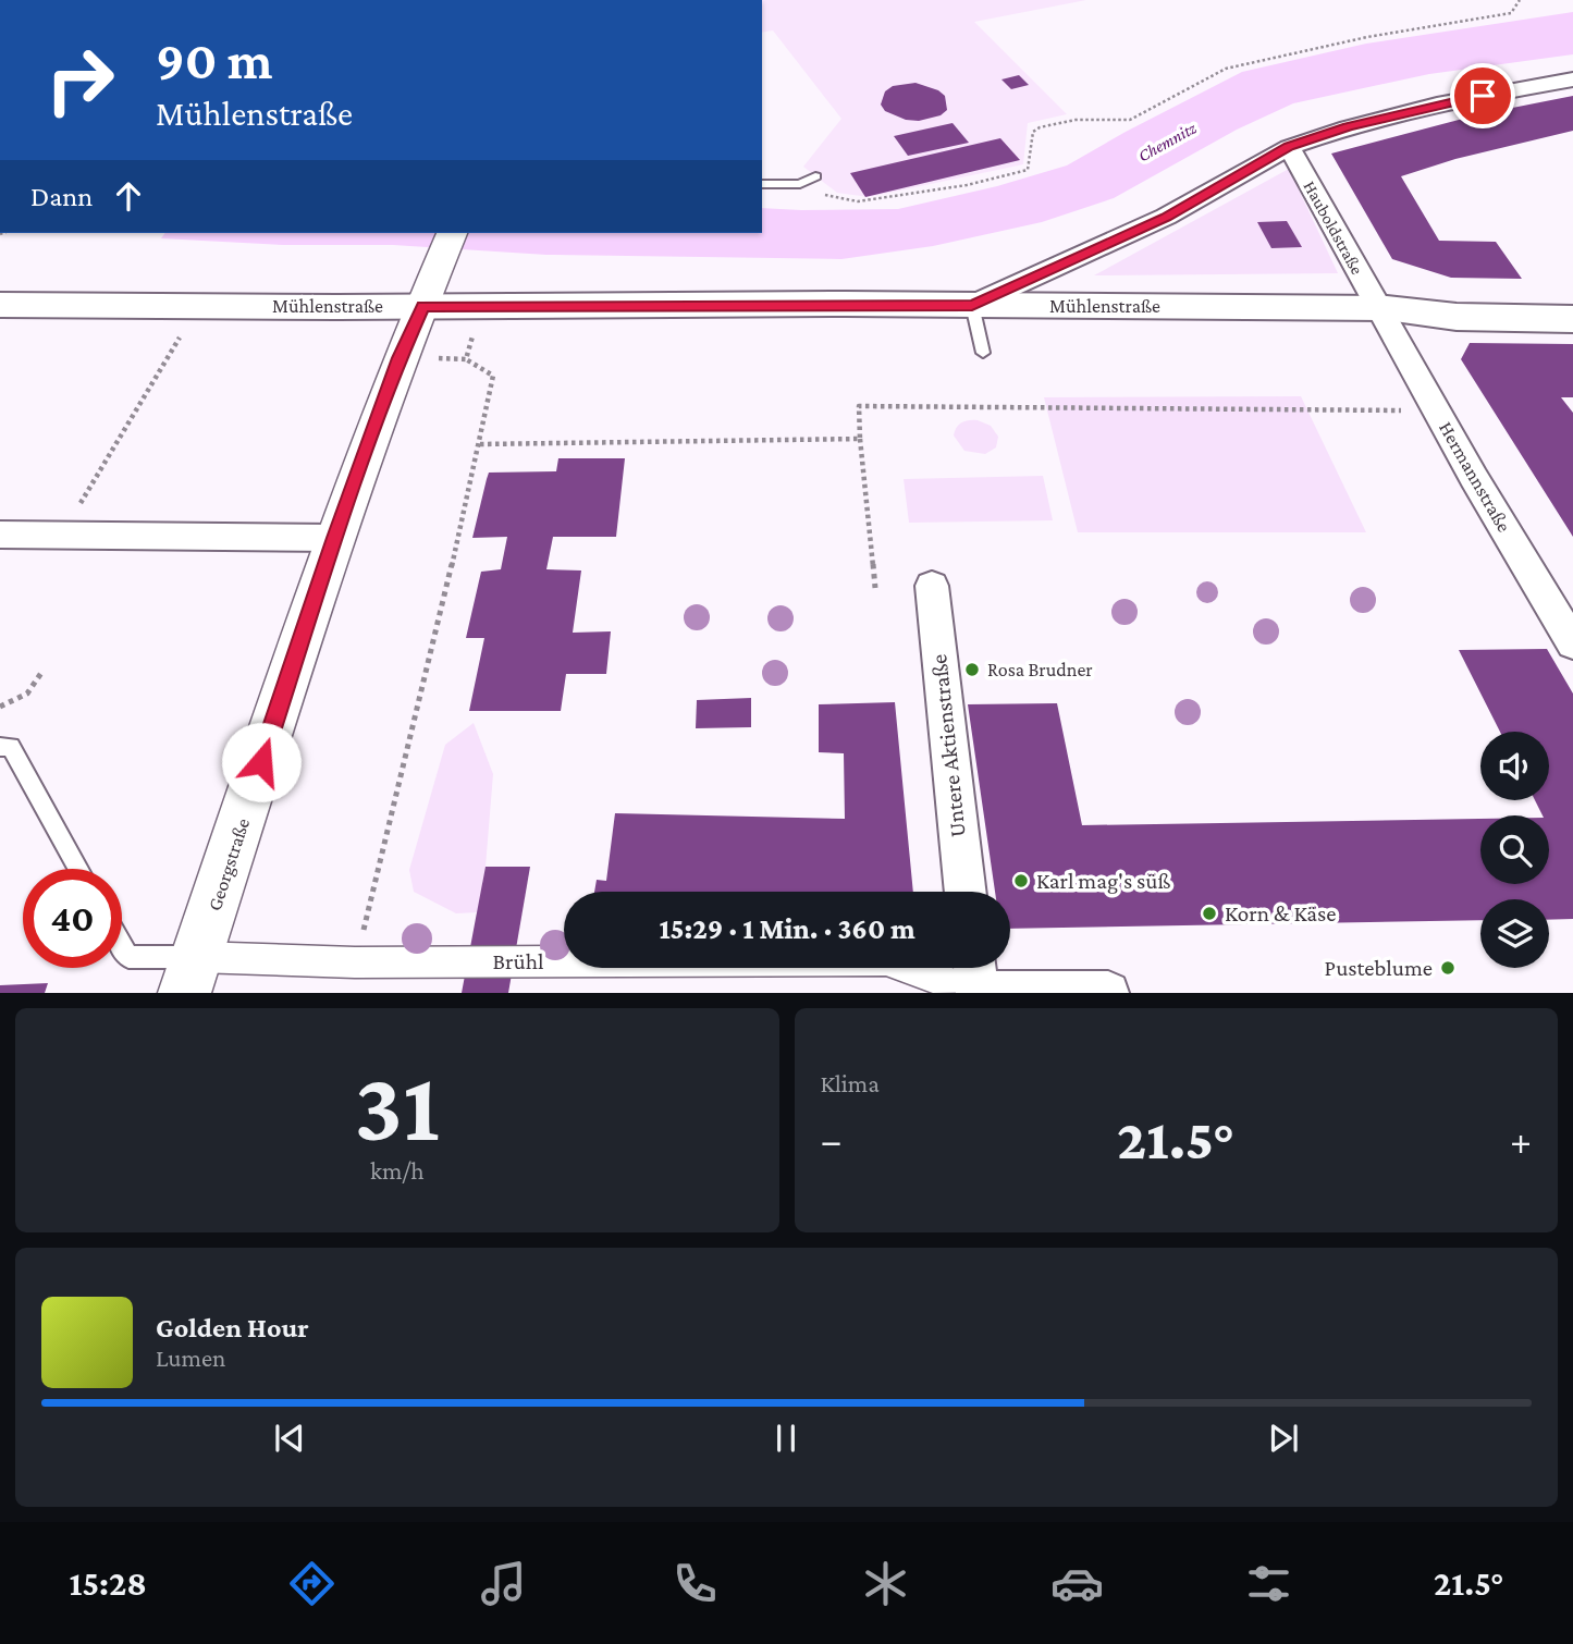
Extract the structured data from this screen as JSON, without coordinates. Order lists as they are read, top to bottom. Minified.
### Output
{"streets":{"main road":["Mühlenstraße"],"street":["Hauboldstraße","Hermannstraße","Untere Aktienstraße","Georgstraße","Brühl"]},"crossings":[["Hauboldstraße","Mühlenstraße"],["Hauboldstraße","Hermannstraße"],["Mühlenstraße","Hermannstraße"],["Mühlenstraße","Georgstraße"],["Georgstraße","Brühl"]],"water":["Chemnitz"],"places":["Rosa Brudner","Karl mag's süß","Korn & Käse","Pusteblume"],"page":{"turn":["90 m","Mühlenstraße"],"then":"Dann","limit":"40","trip":"15:29 · 1 Min. · 360 m","tile":[["31","km/h"],"Klima"],"heat":["−","21.5°","+"],"song":["Golden Hour","Lumen"],"tabs":["15:28","21.5°"]}}
